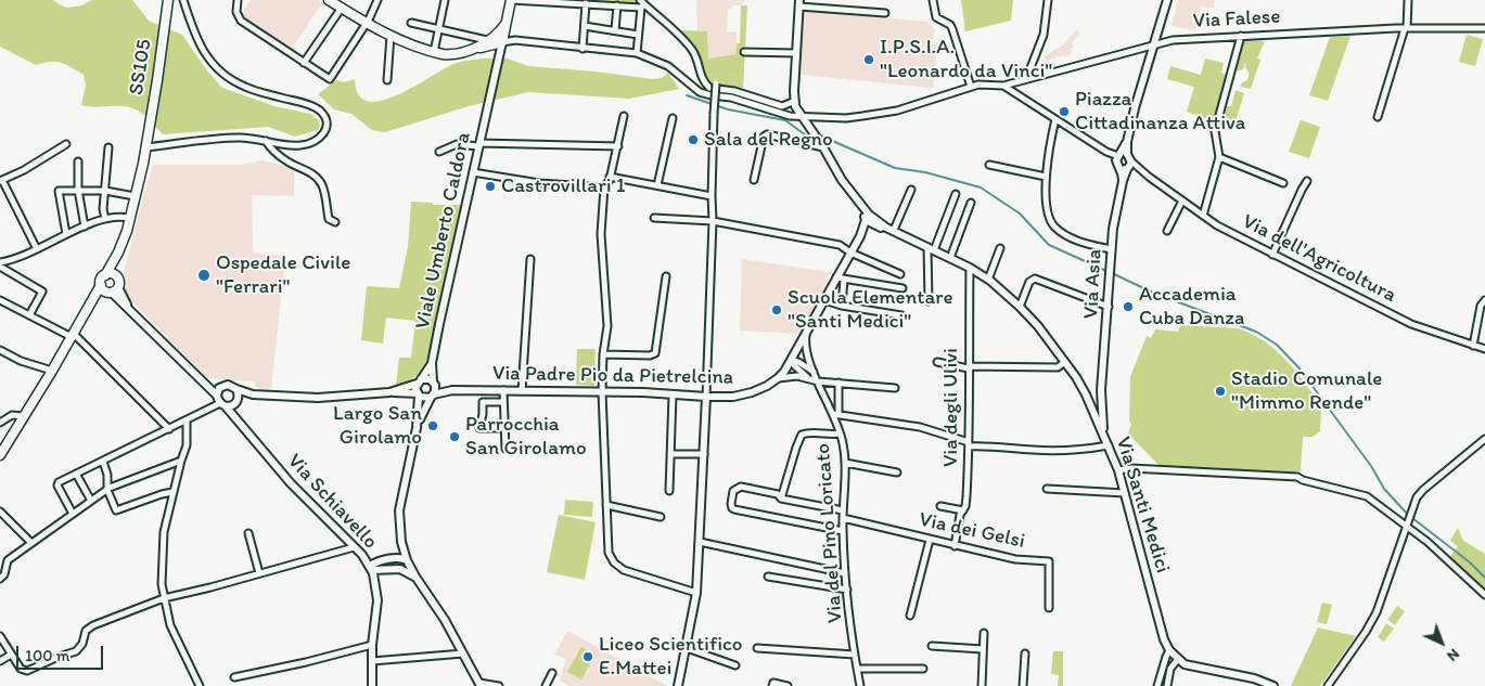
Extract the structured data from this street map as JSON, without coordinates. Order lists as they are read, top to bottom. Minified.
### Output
{"streets":{"main road":["SS105"],"street":["Via Falese","Viale Umberto Caldora","Via dell'Agricoltura","Via Asia","Via Padre Pio da Pietrelcina","Via degli Ulivi","Via Schiavello","Via Santi Medici","Via dei Gelsi","Via del Pino Loricato"]},"crossings":[["Via Falese","Via dell'Agricoltura"],["Viale Umberto Caldora","Via Padre Pio da Pietrelcina"],["Via dell'Agricoltura","Via Asia"],["Via Asia","Via Santi Medici"],["Via Padre Pio da Pietrelcina","Via Santi Medici"],["Via Padre Pio da Pietrelcina","Via del Pino Loricato"],["Via degli Ulivi","Via Santi Medici"],["Via degli Ulivi","Via dei Gelsi"],["Via dei Gelsi","Via del Pino Loricato"]],"places":["I.P.S.I.A. \"Leonardo da Vinci\"","Piazza Cittadinanza Attiva","Sala del Regno","Castrovillari 1","Ospedale Civile \"Ferrari\"","Accademia Cuba Danza","Scuola Elementare \"Santi Medici\"","Stadio Comunale \"Mimmo Rende\"","Largo San Girolamo","Parrocchia San Girolamo","Liceo Scientifico E.Mattei"],"scale_bar":"100 m","north":"bottom right"}
